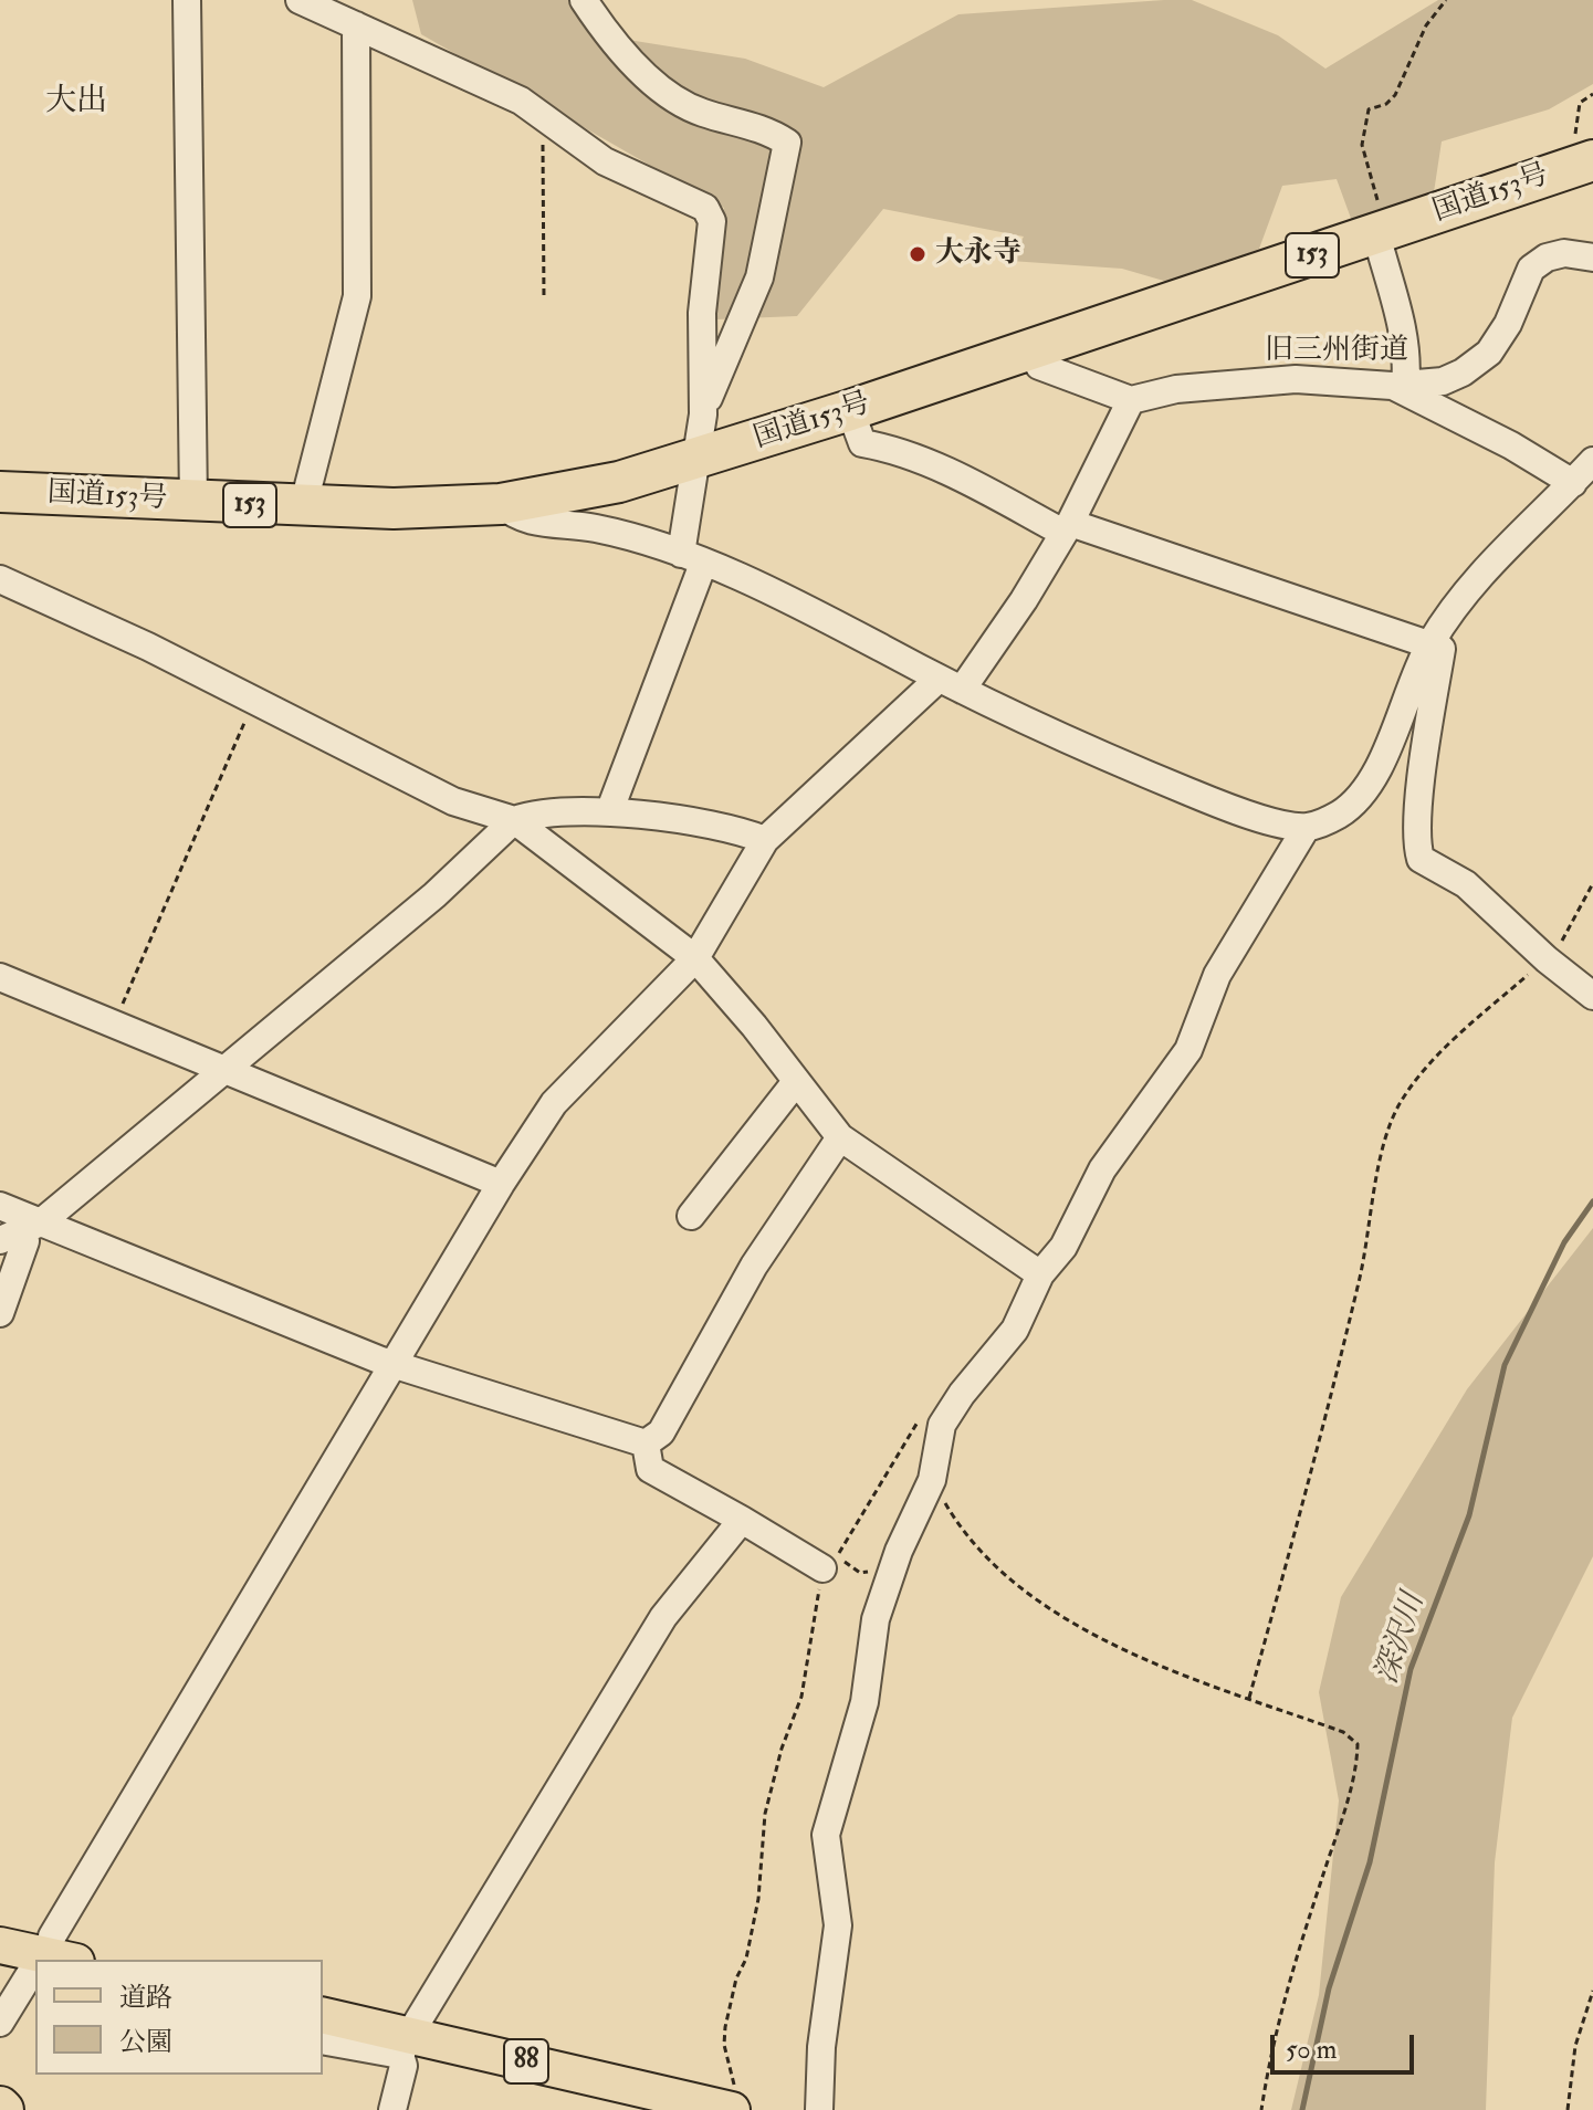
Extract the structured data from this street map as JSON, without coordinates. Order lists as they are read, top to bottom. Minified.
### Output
{"streets":{"highway":["国道153号","153"],"main road":["88"],"street":["旧三州街道"]},"districts":["大出"],"water":["深沢川"],"places":["大永寺"],"legend":["道路","公園"],"scale_bar":"50 m"}
